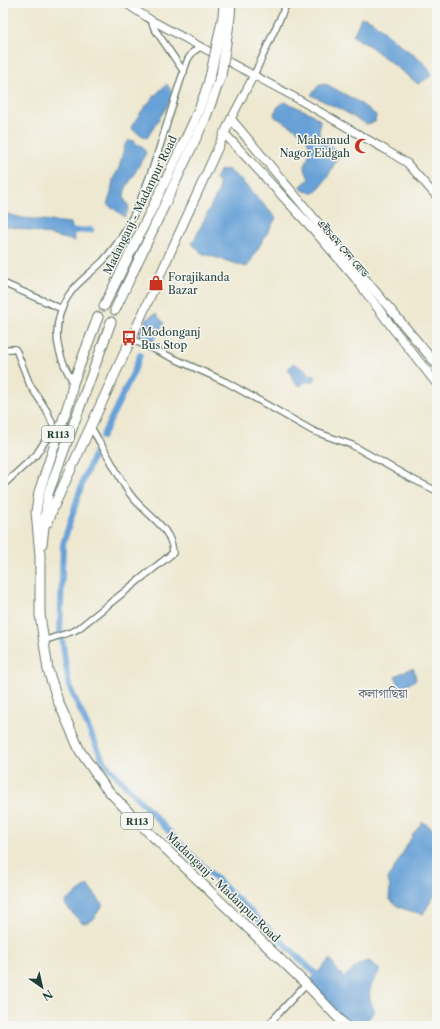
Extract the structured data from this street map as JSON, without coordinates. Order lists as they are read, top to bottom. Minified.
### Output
{"streets":{"main road":["Madanganj - Madanpur Road","এইচএম সেন রোড","R113"]},"districts":["কলাগাছিয়া"],"places":{"mosque":["Mahamud Nagor Eidgah"],"shop":["Forajikanda Bazar"],"bus stop":["Modonganj Bus Stop"]},"north":"bottom right"}
